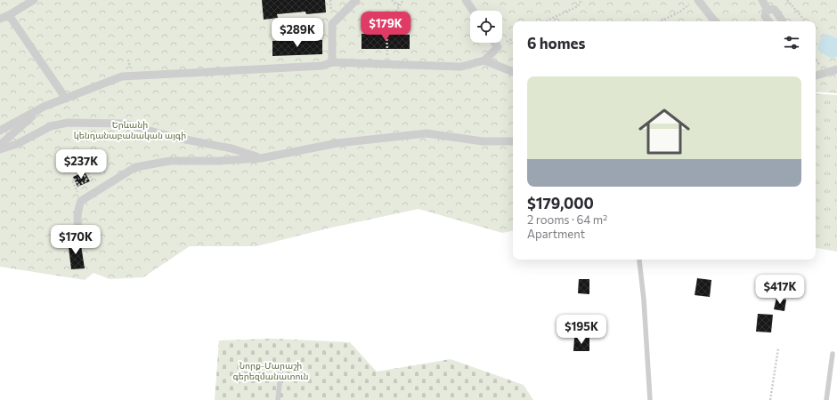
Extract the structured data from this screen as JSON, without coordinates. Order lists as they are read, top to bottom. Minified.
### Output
{"parks":["Երևանի կենդանաբանական այգի","Նորք-Մարաշի գերեզմանատուն"],"page":{"price":["$179K","$289K","$237K","$170K","$417K","$195K"],"heading":"6 homes","list":[{"name":"$179,000","note":"2 rooms · 64 m² · Apartment"}]}}
